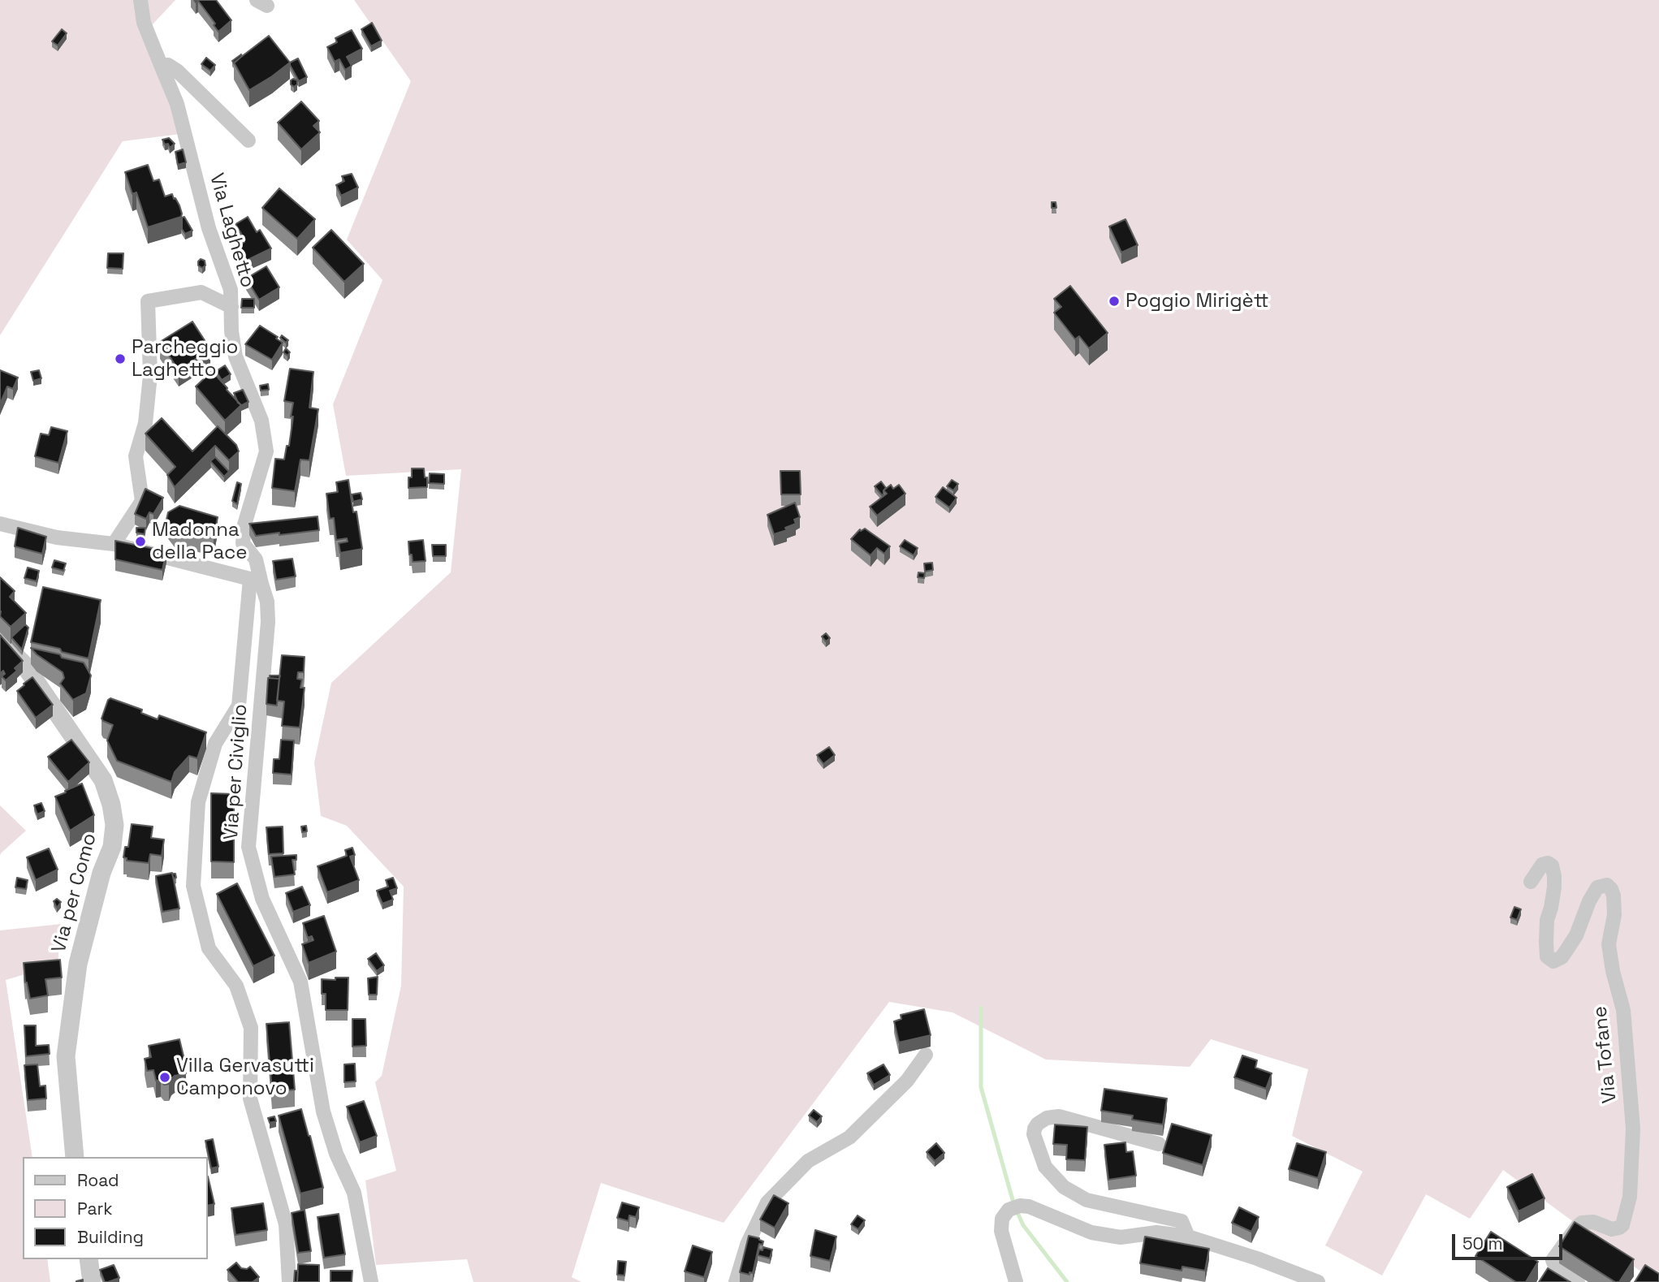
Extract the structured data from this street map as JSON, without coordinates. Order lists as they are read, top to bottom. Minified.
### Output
{"streets":{"street":["Via Laghetto","Via per Civiglio","Via per Como","Via Tofane"]},"crossings":[["Via Laghetto","Via per Civiglio"]],"places":["Poggio Mirigètt","Parcheggio Laghetto","Madonna della Pace","Villa Gervasutti Camponovo"],"legend":["Road","Park","Building"],"scale_bar":"50 m"}
